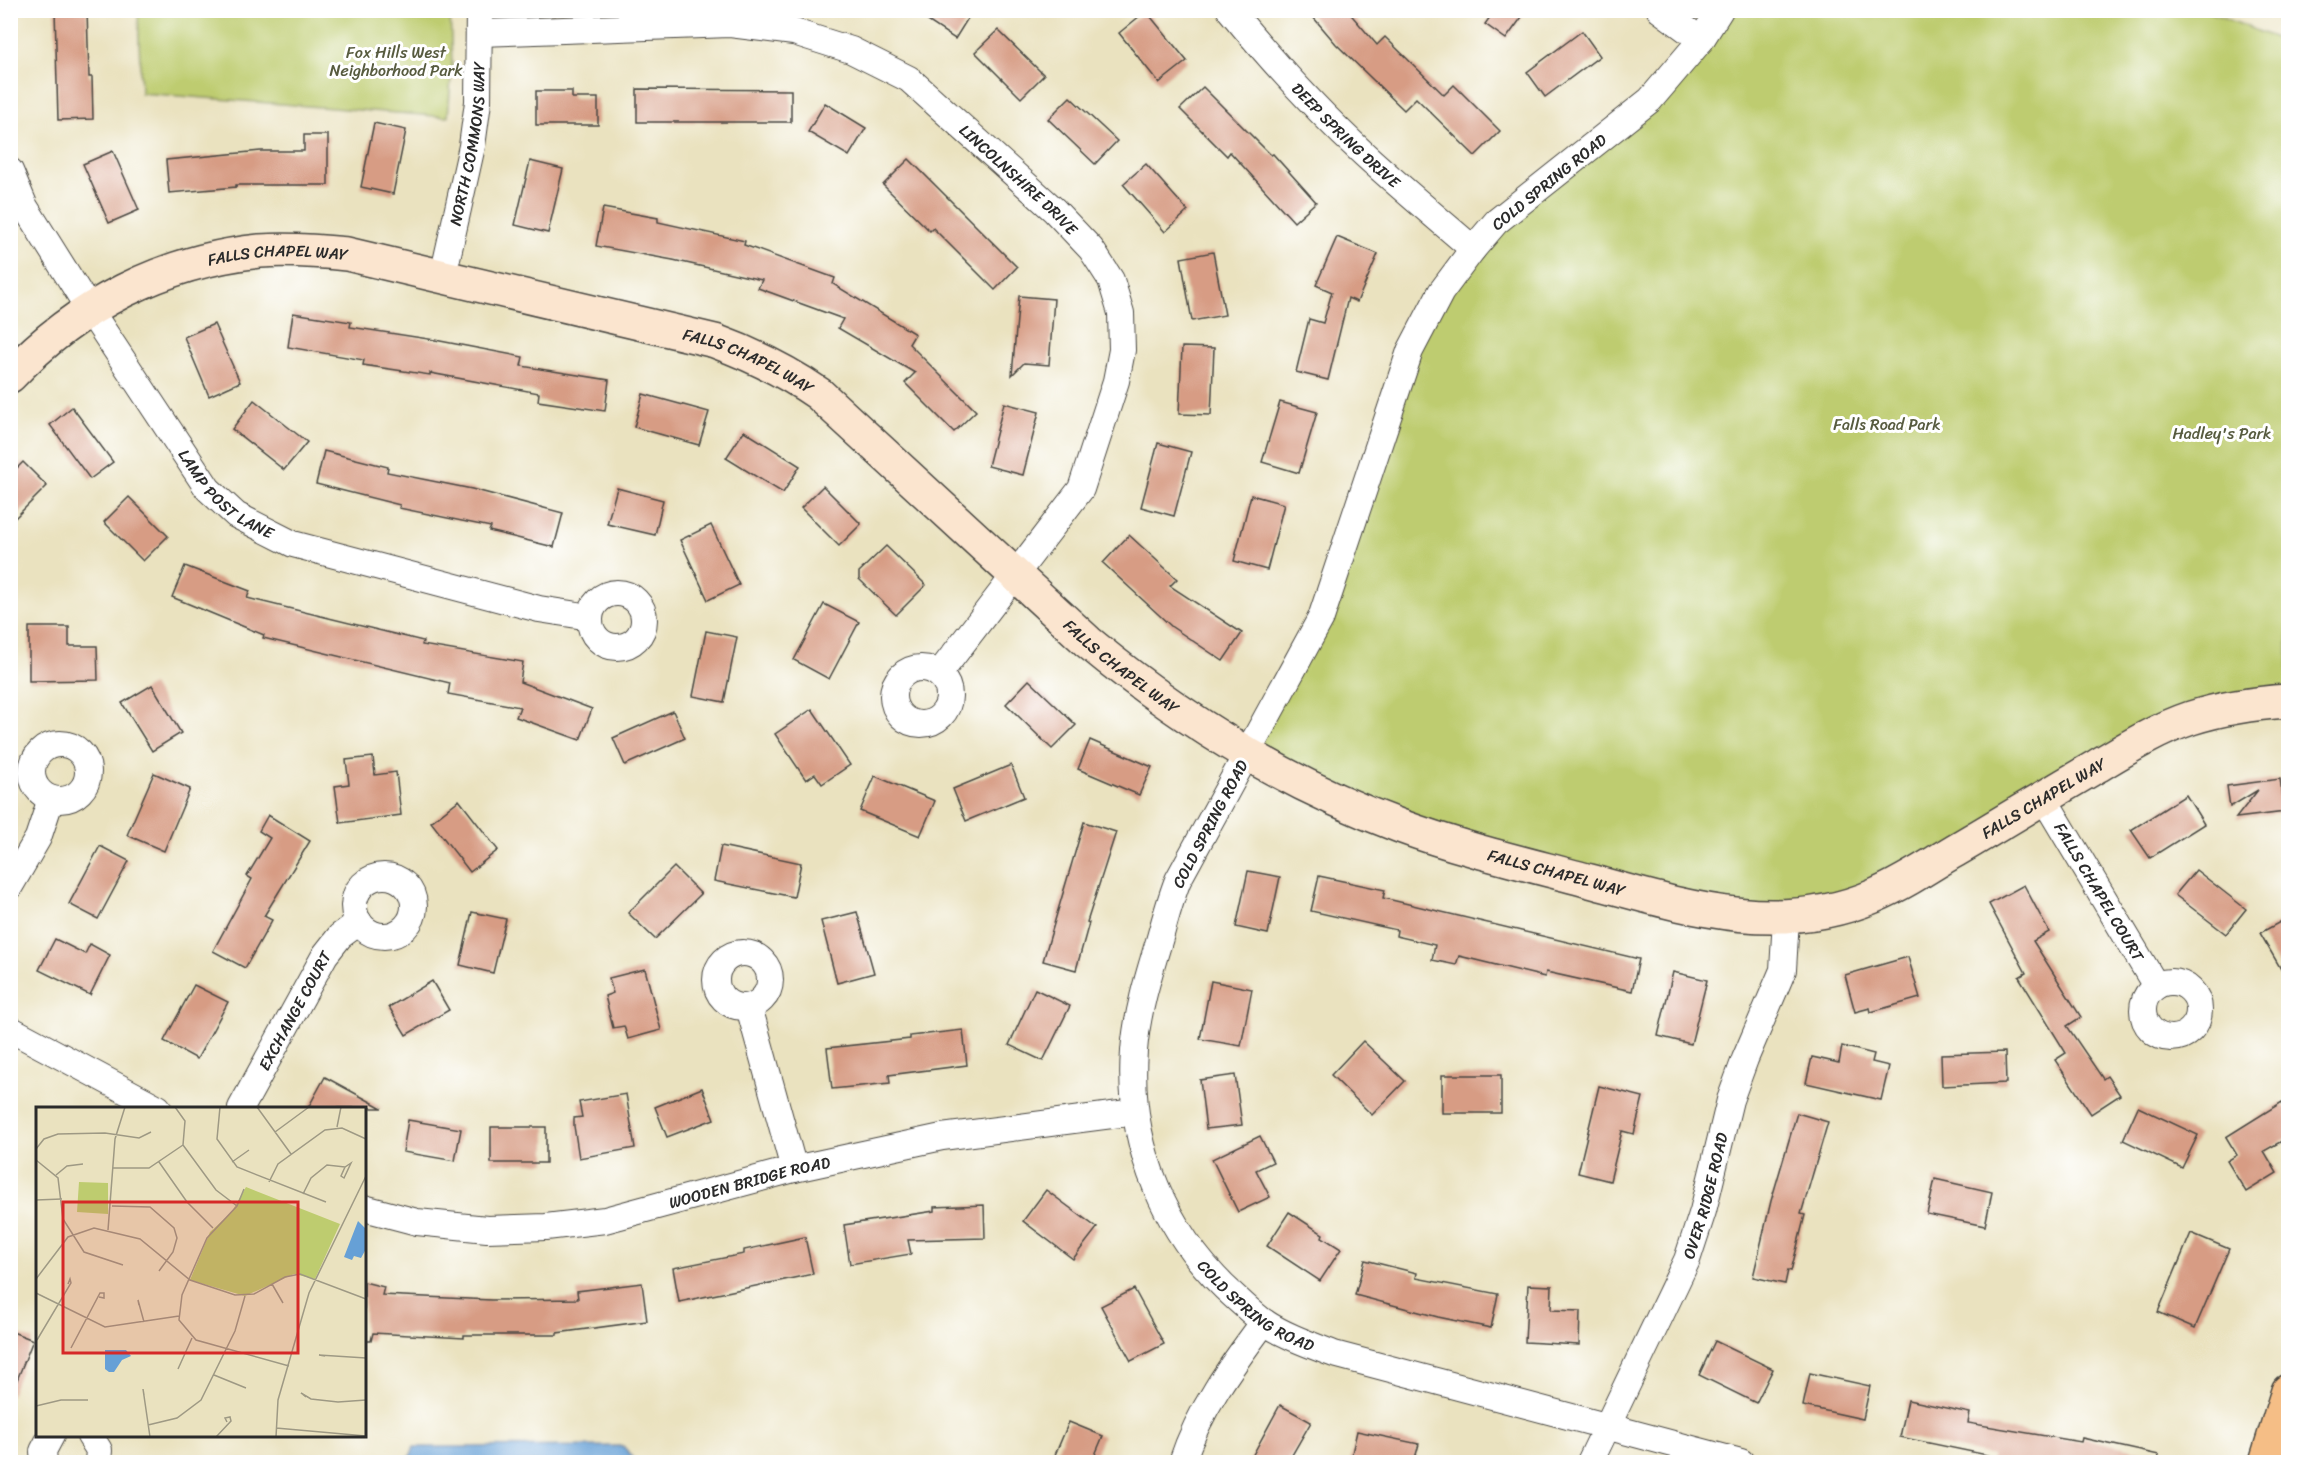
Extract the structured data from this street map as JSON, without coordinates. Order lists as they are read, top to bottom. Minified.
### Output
{"streets":{"street":["DEEP SPRING DRIVE","NORTH COMMONS WAY","LINCOLNSHIRE DRIVE","COLD SPRING ROAD","FALLS CHAPEL WAY","LAMP POST LANE","FALLS CHAPEL COURT","EXCHANGE COURT","WOODEN BRIDGE ROAD","OVER RIDGE ROAD"]},"crossings":[["DEEP SPRING DRIVE","COLD SPRING ROAD"],["NORTH COMMONS WAY","LINCOLNSHIRE DRIVE"],["NORTH COMMONS WAY","FALLS CHAPEL WAY"],["LINCOLNSHIRE DRIVE","FALLS CHAPEL WAY"],["COLD SPRING ROAD","FALLS CHAPEL WAY"],["COLD SPRING ROAD","WOODEN BRIDGE ROAD"],["COLD SPRING ROAD","OVER RIDGE ROAD"],["FALLS CHAPEL WAY","LAMP POST LANE"],["FALLS CHAPEL WAY","FALLS CHAPEL COURT"],["FALLS CHAPEL WAY","OVER RIDGE ROAD"]],"parks":["Fox Hills West Neighborhood Park","Falls Road Park","Hadley's Park"]}
